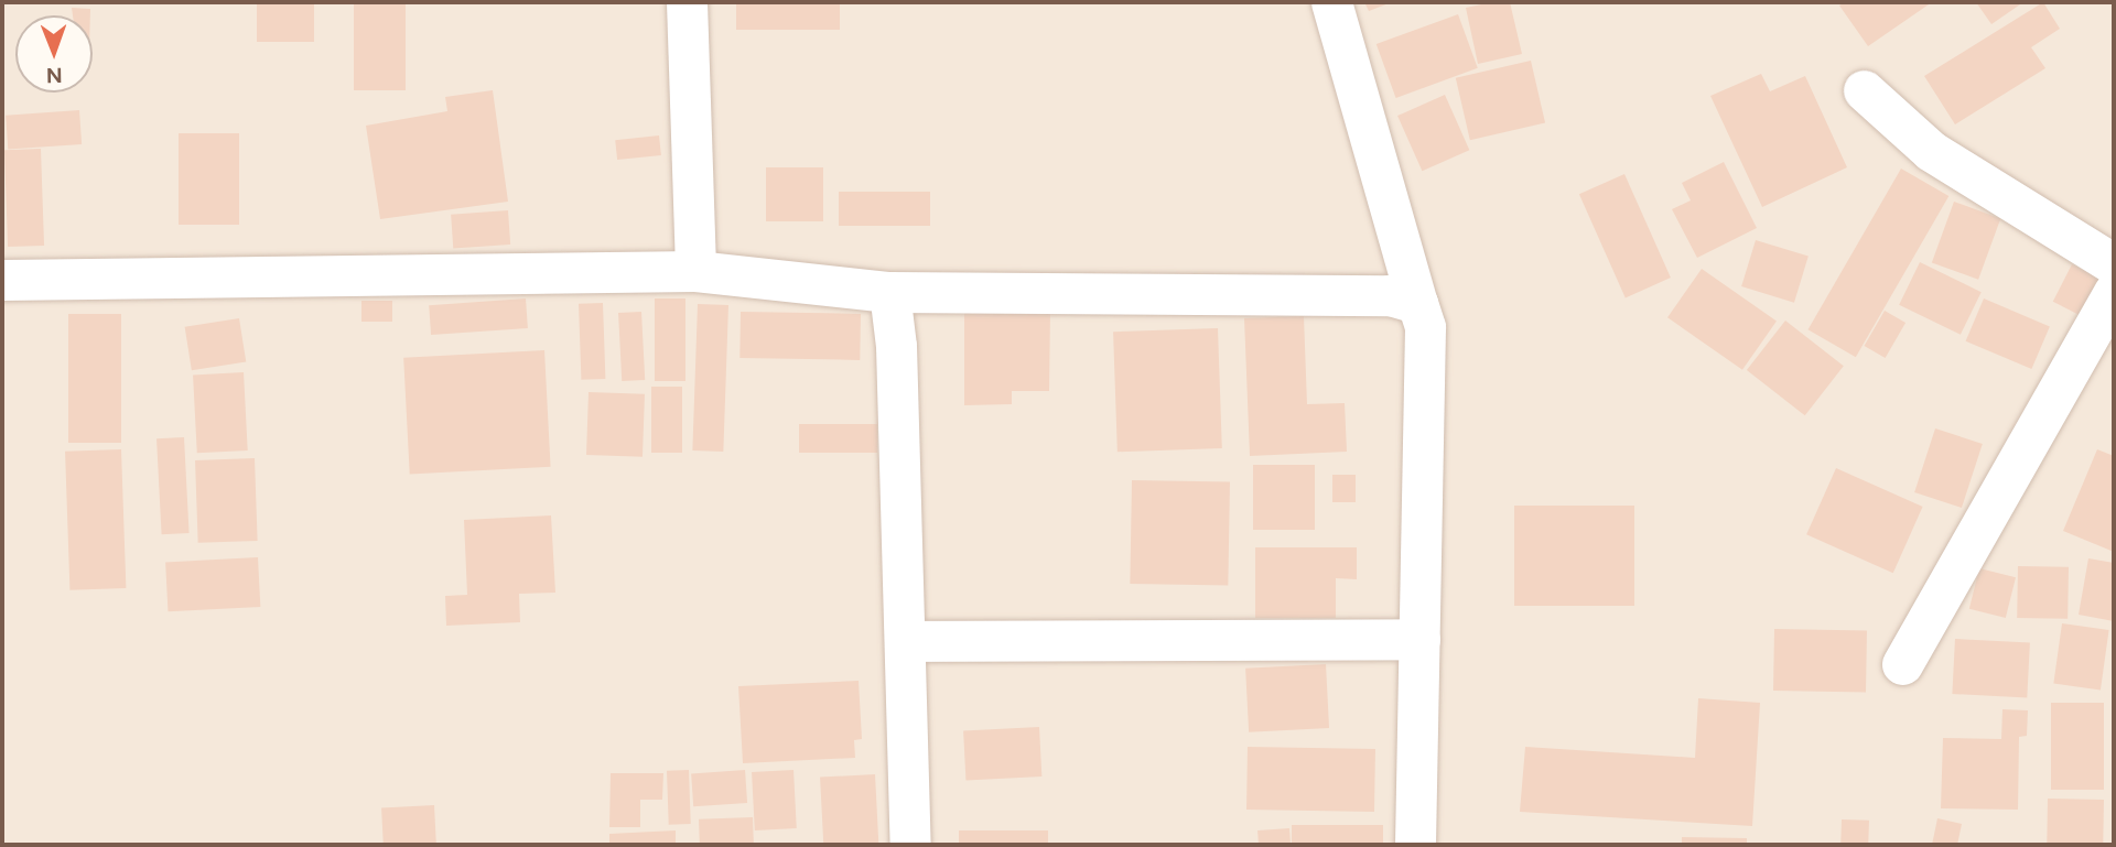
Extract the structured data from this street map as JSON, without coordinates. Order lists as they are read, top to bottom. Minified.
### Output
{"north":"bottom"}
